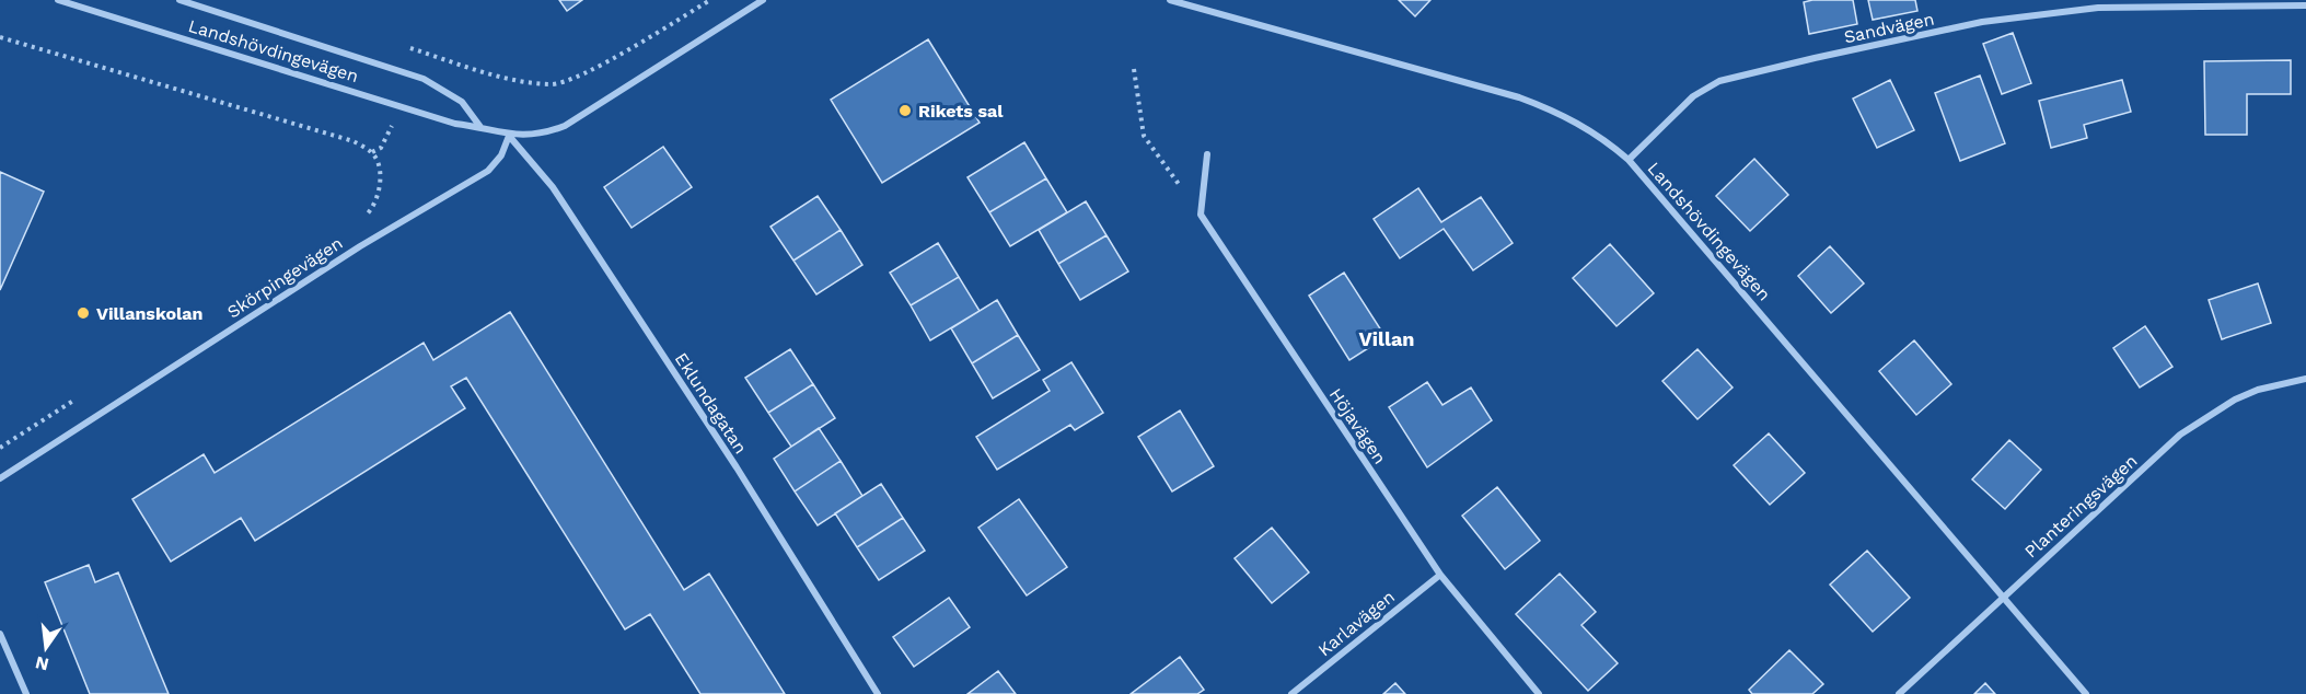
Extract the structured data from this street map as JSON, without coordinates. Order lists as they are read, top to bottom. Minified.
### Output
{"streets":{"street":["Sandvägen","Landshövdingevägen","Skörpingevägen","Eklundagatan","Höjavägen","Planteringsvägen","Karlavägen"]},"crossings":[["Sandvägen","Landshövdingevägen"],["Landshövdingevägen","Skörpingevägen"],["Landshövdingevägen","Eklundagatan"],["Landshövdingevägen","Planteringsvägen"],["Skörpingevägen","Eklundagatan"],["Höjavägen","Karlavägen"]],"districts":["Villan"],"places":["Rikets sal","Villanskolan"],"north":"bottom"}
